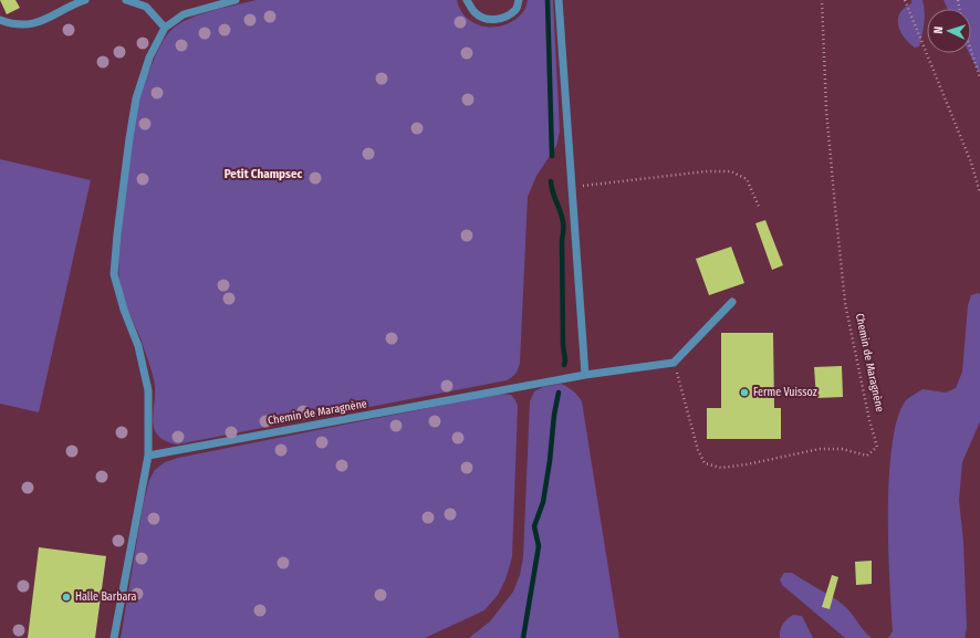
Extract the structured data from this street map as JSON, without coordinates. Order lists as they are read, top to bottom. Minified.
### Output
{"streets":{"lane":["Chemin de Maragnène"]},"districts":["Petit Champsec"],"places":["Ferme Vuissoz","Halle Barbara"],"north":"left"}
